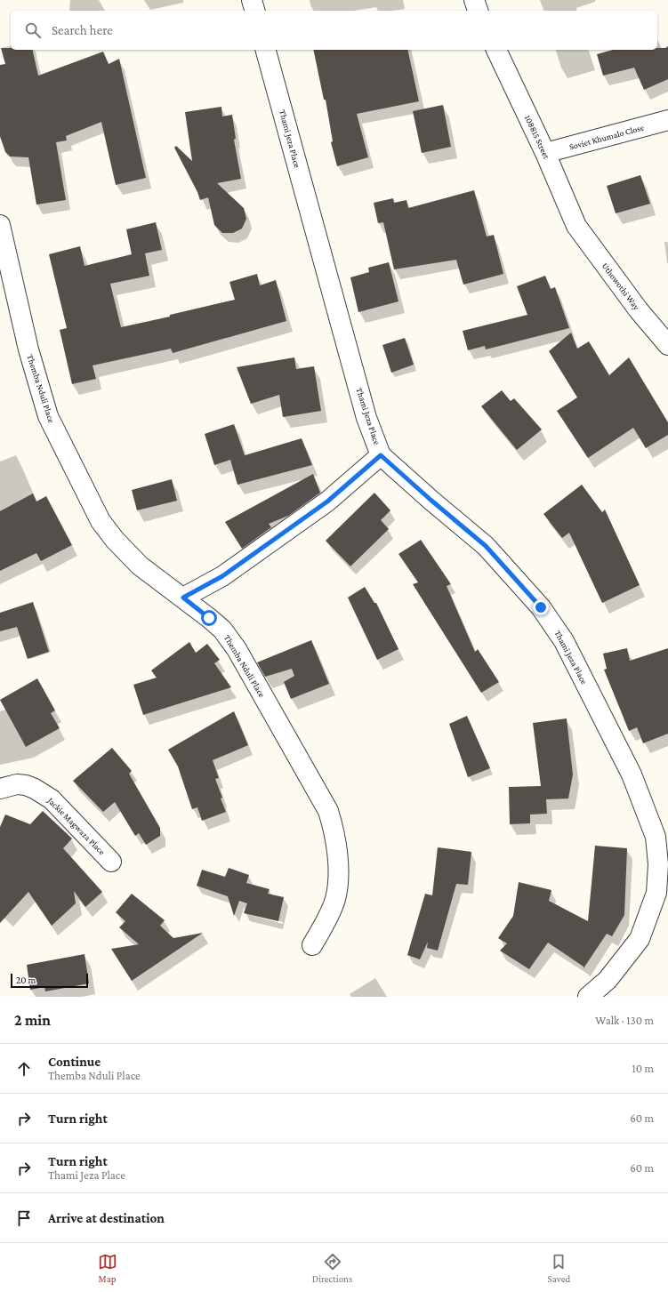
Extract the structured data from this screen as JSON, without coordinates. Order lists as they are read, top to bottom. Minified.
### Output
{"streets":{"street":["108815 Street","Soviet Khumalo Close","Thami Jeza Place","Uthowothi Way","Themba Nduli Place","Jackie Magwaza Place"]},"crossings":[["108815 Street","Soviet Khumalo Close"],["108815 Street","Uthowothi Way"]],"scale_bar":"20 m","page":{"search":"Search here","scale":"20 m","heading":["2 min","Walk · 130 m"],"list":[["Continue","Themba Nduli Place","10 m"],["Turn right","60 m"],["Turn right","Thami Jeza Place","60 m"],"Arrive at destination"],"nav":["Map","Directions","Saved"]}}
